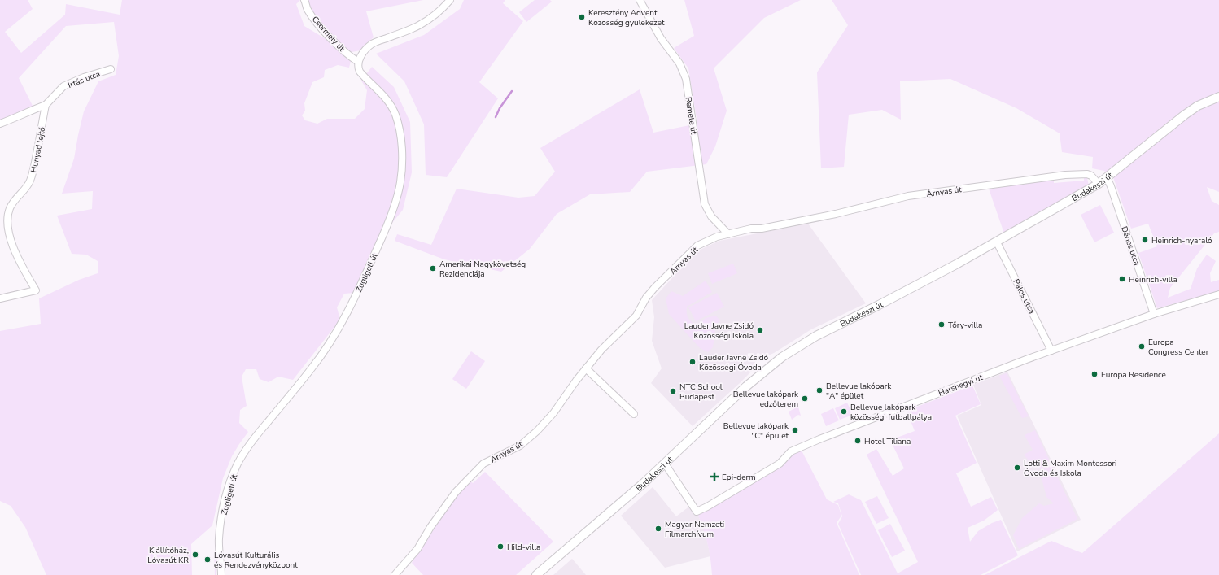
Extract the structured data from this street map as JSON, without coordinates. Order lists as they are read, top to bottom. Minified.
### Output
{"streets":{"main road":["Budakeszi út"],"street":["Csermely út","Irtás utca","Remete út","Hunyad lejtő","Árnyas út","Dénes utca","Zugligeti út","Pálos utca","Hárshegyi út"]},"crossings":[["Csermely út","Zugligeti út"],["Irtás utca","Hunyad lejtő"],["Remete út","Árnyas út"],["Budakeszi út","Árnyas út"],["Budakeszi út","Dénes utca"],["Budakeszi út","Pálos utca"],["Budakeszi út","Hárshegyi út"],["Dénes utca","Hárshegyi út"],["Pálos utca","Hárshegyi út"]],"places":{"other":["Keresztény Advent Közösség gyülekezet","Heinrich-nyaraló","Amerikai Nagykövetség Rezidenciája","Heinrich-villa","Tőry-villa","Lauder Javne Zsidó Közösségi Iskola","Europa Congress Center","Lauder Javne Zsidó Közösségi Óvoda","Europa Residence","Bellevue lakópark \"A\" épület","NTC School Budapest","Bellevue lakópark edzőterem","Bellevue lakópark közösségi futballpálya","Bellevue lakópark \"C\" épület","Hotel Tiliana","Lotti & Maxim Montessori Óvoda és Iskola","Magyar Nemzeti Filmarchívum","Hild-villa","Kiállítóház, Lóvasút KR","Lóvasút Kulturális és Rendezvényközpont"],"health":["Epi-derm"]}}
